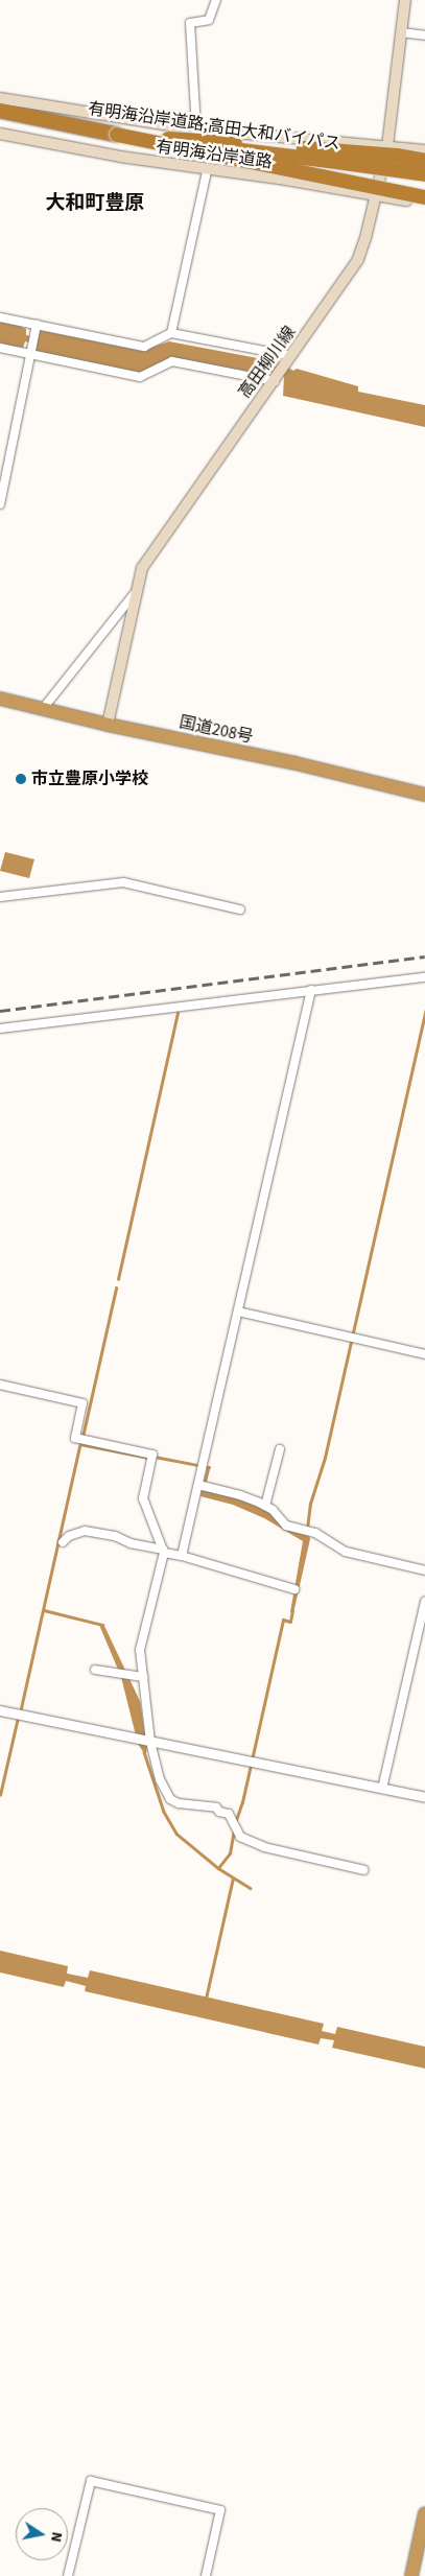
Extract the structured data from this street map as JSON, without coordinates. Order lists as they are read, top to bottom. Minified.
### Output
{"streets":{"highway":["有明海沿岸道路;高田大和バイパス","国道208号"],"main road":["有明海沿岸道路","高田柳川線"]},"crossings":[["有明海沿岸道路","高田柳川線"],["高田柳川線","国道208号"]],"districts":["大和町豊原"],"places":["市立豊原小学校"],"north":"right"}
